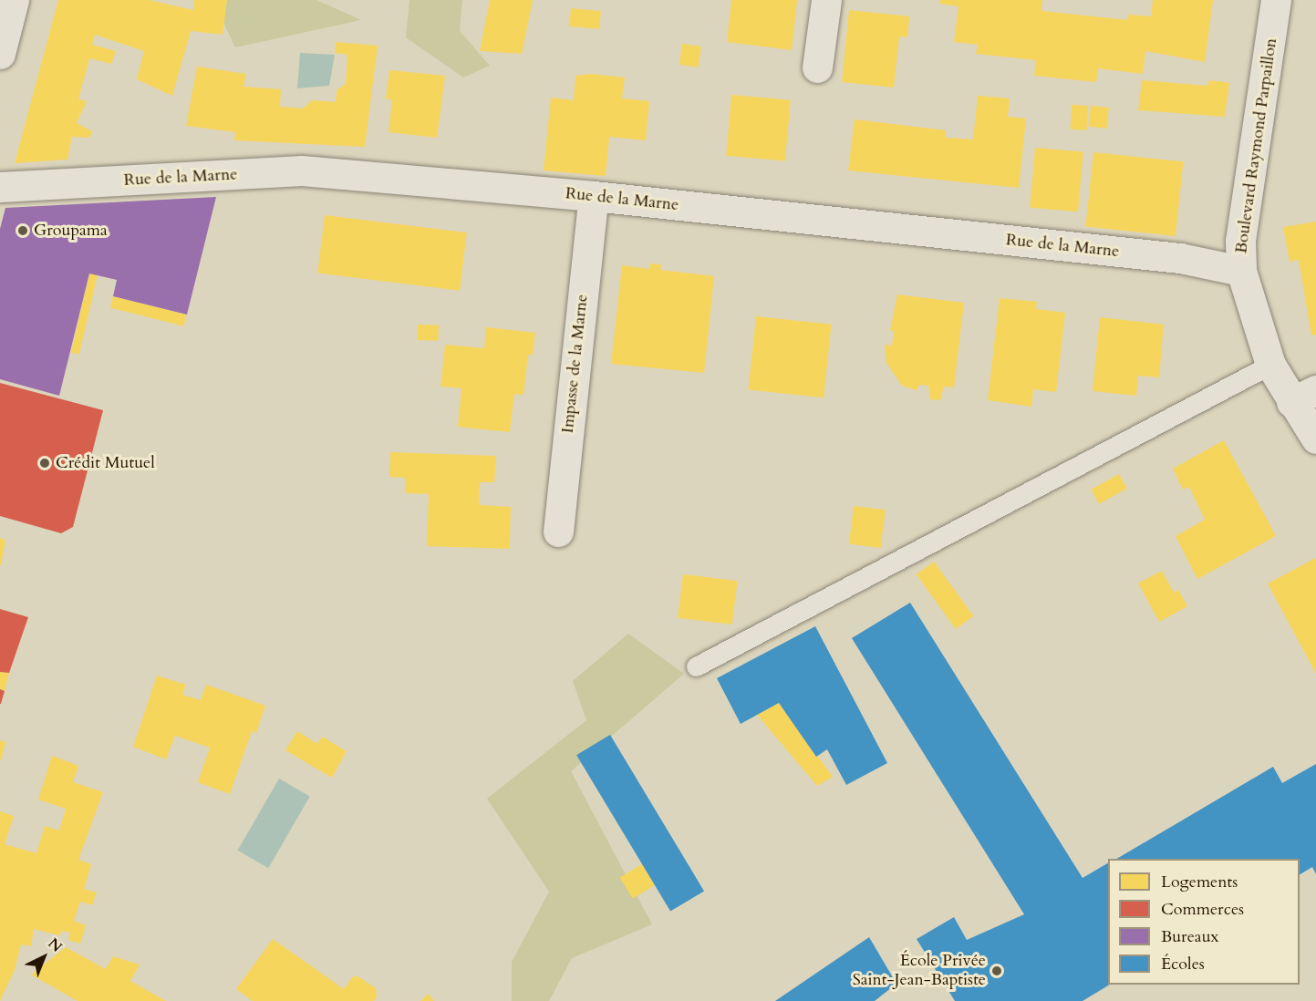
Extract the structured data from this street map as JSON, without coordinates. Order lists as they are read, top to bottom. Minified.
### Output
{"streets":{"street":["Boulevard Raymond Parpaillon","Rue de la Marne","Impasse de la Marne"]},"crossings":[["Boulevard Raymond Parpaillon","Rue de la Marne"],["Rue de la Marne","Impasse de la Marne"]],"places":["Groupama","Crédit Mutuel","École Privée Saint-Jean-Baptiste"],"legend":["Logements","Commerces","Bureaux","Écoles"],"north":"top right"}
